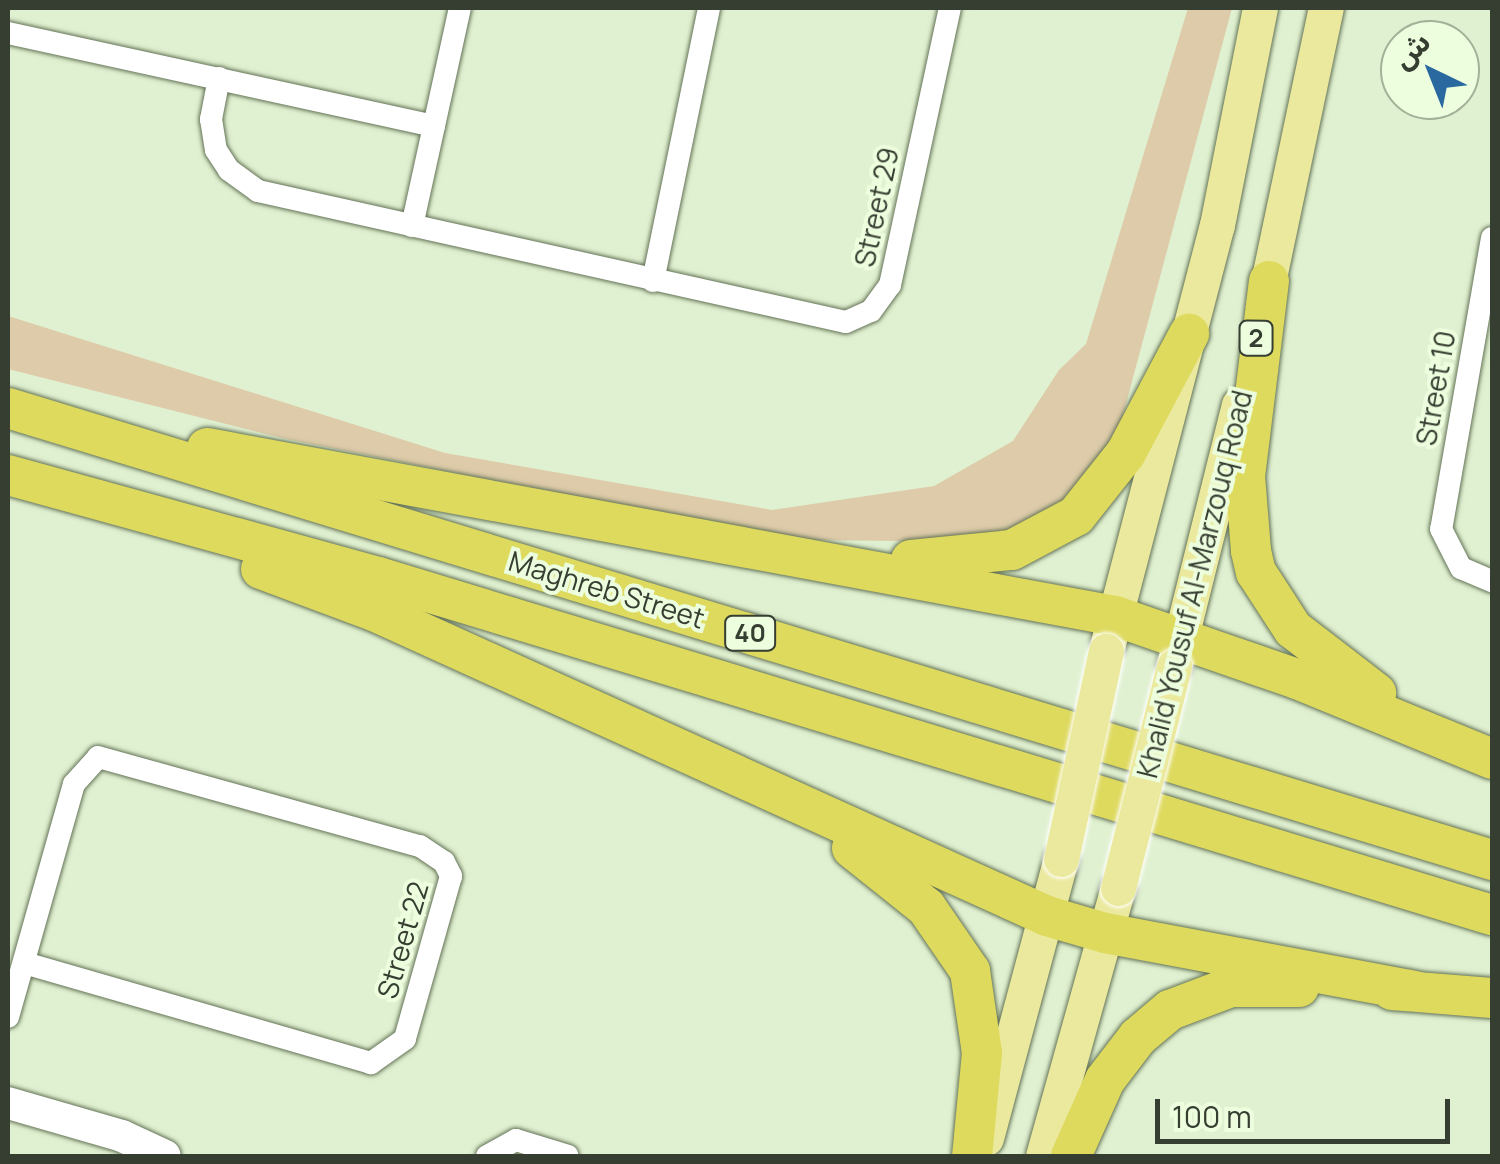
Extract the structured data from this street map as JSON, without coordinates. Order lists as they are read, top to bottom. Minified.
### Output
{"streets":{"highway":["Maghreb Street","40"],"main road":["2","Khalid Yousuf Al-Marzouq Road"],"street":["Street 29","Street 10","Street 22"]},"scale_bar":"100 m","north":"top left"}
